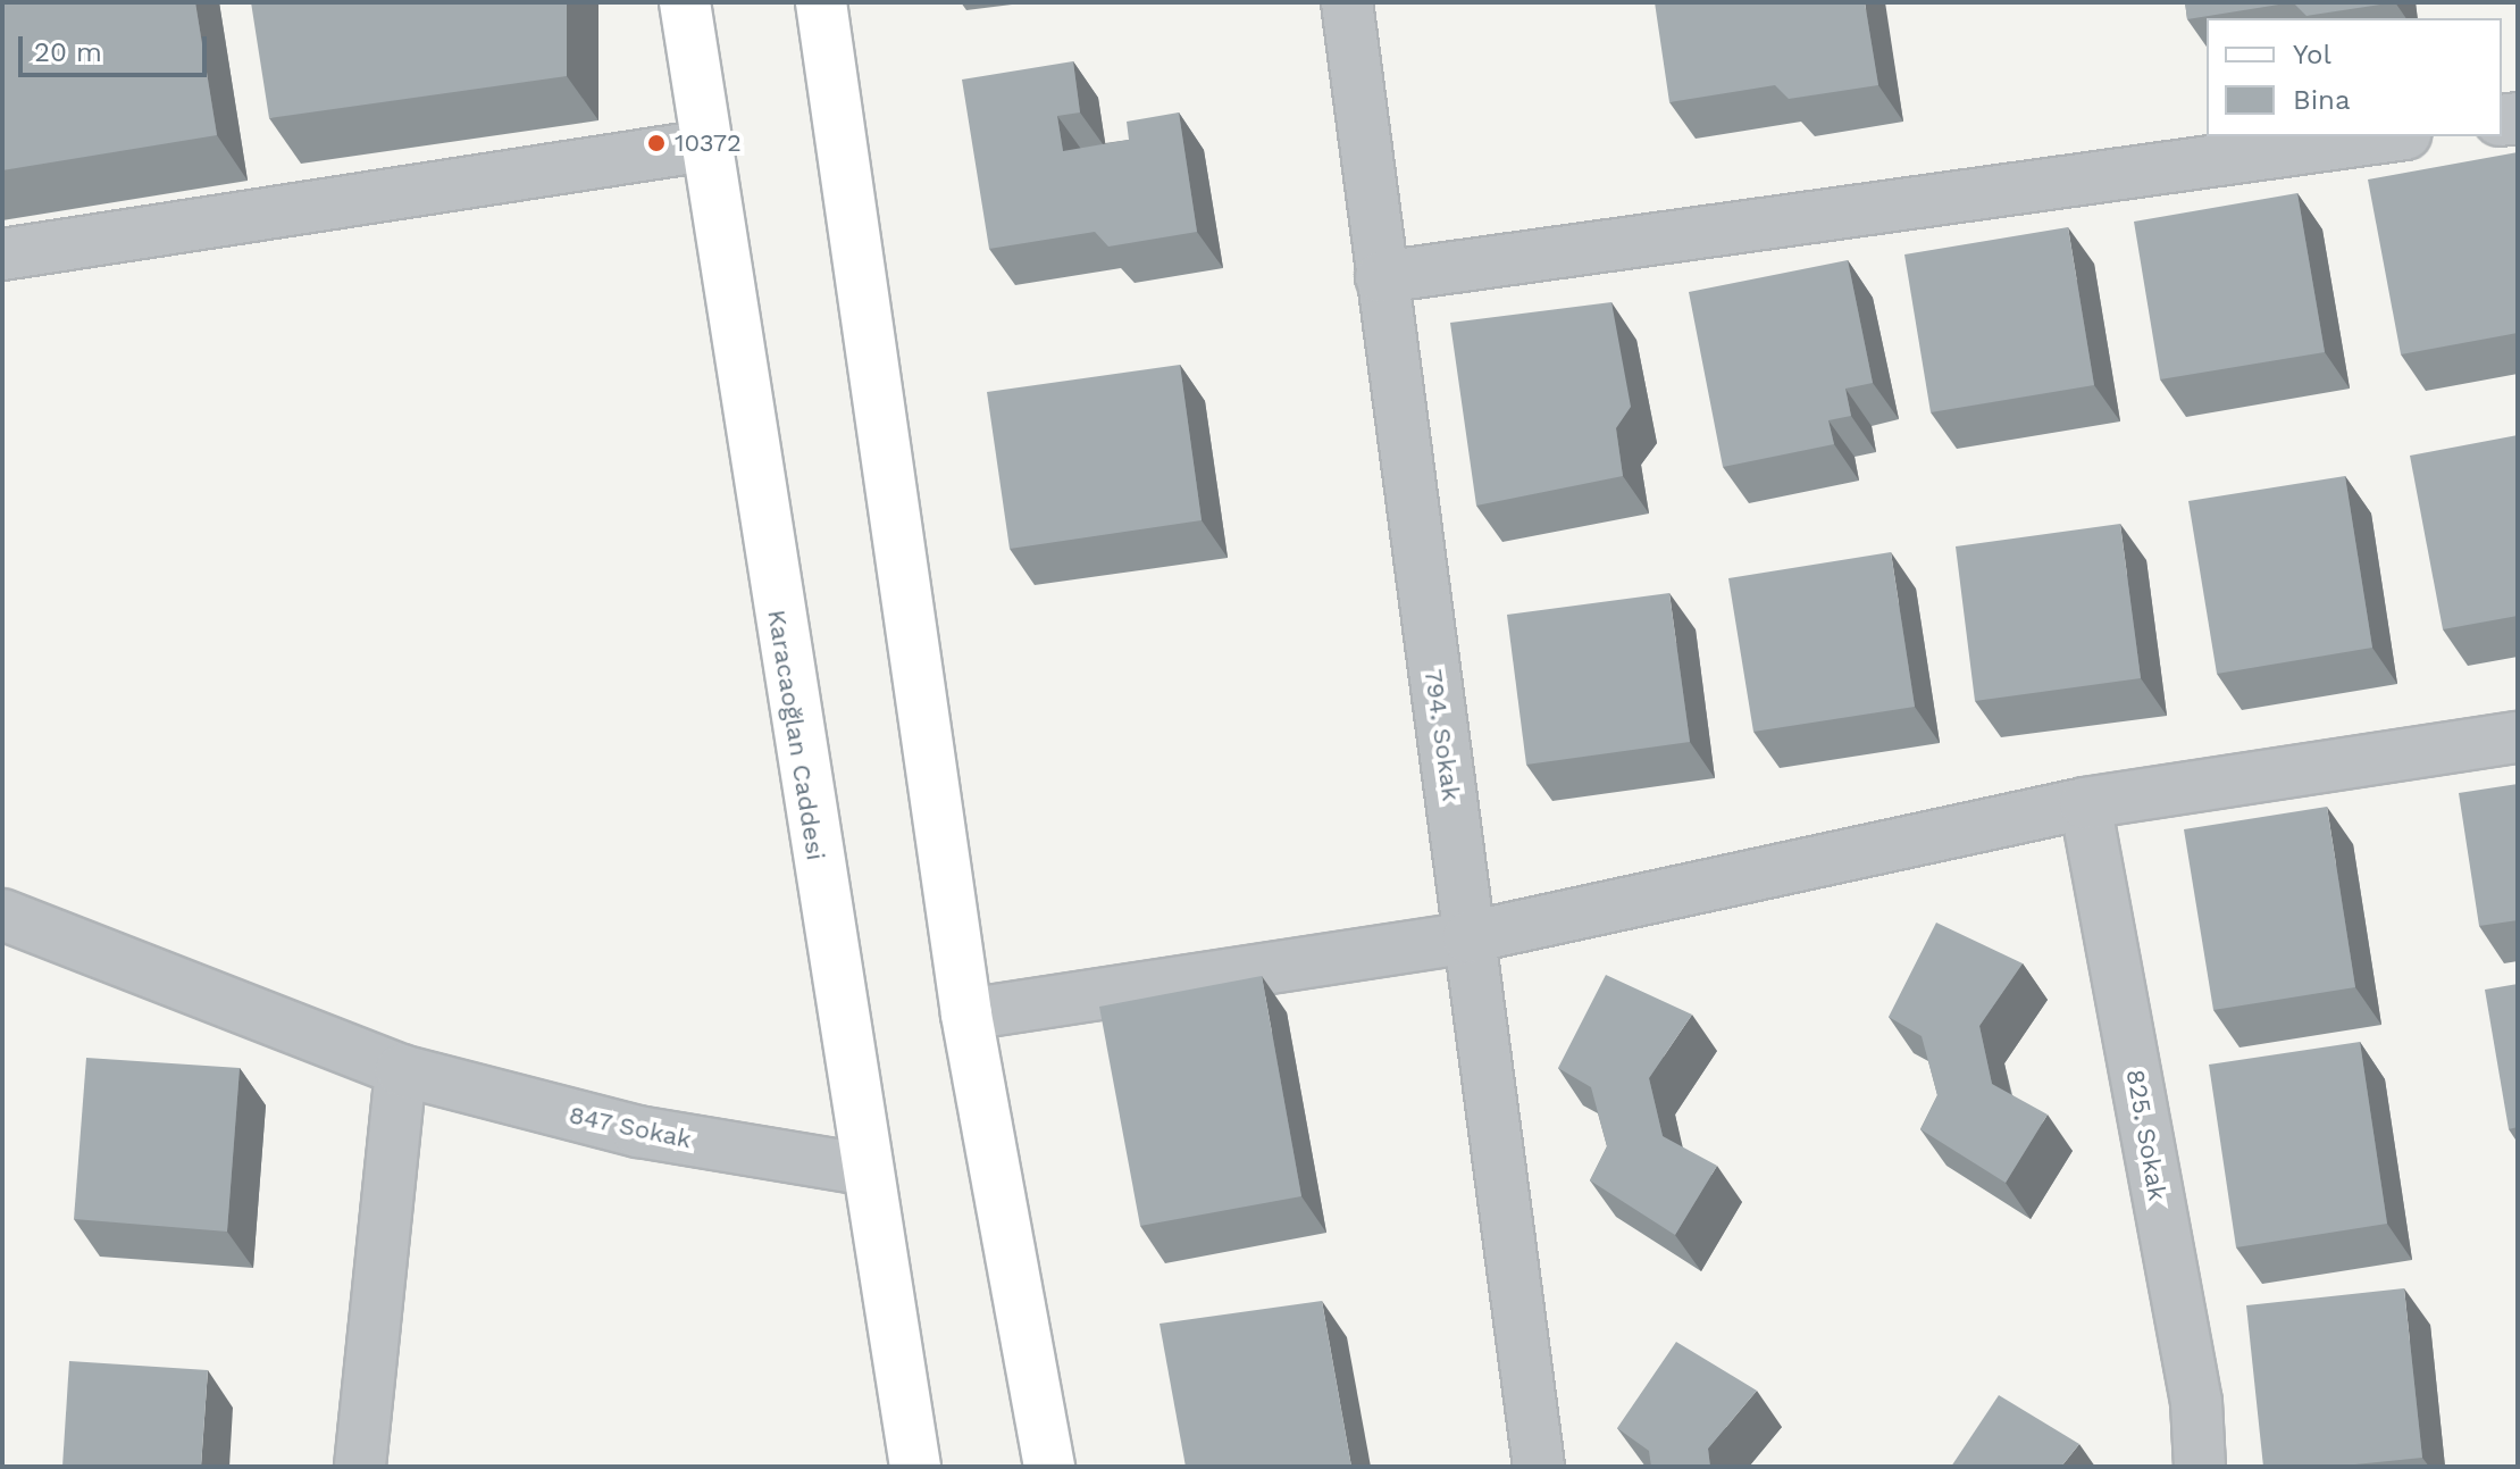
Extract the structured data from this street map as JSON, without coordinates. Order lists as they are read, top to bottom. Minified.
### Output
{"streets":{"main road":["Karacaoğlan Caddesi"],"street":["794. Sokak","847 Sokak","825. Sokak"]},"crossings":[["Karacaoğlan Caddesi","847 Sokak"]],"places":["10372"],"legend":["Yol","Bina"],"scale_bar":"20 m"}
